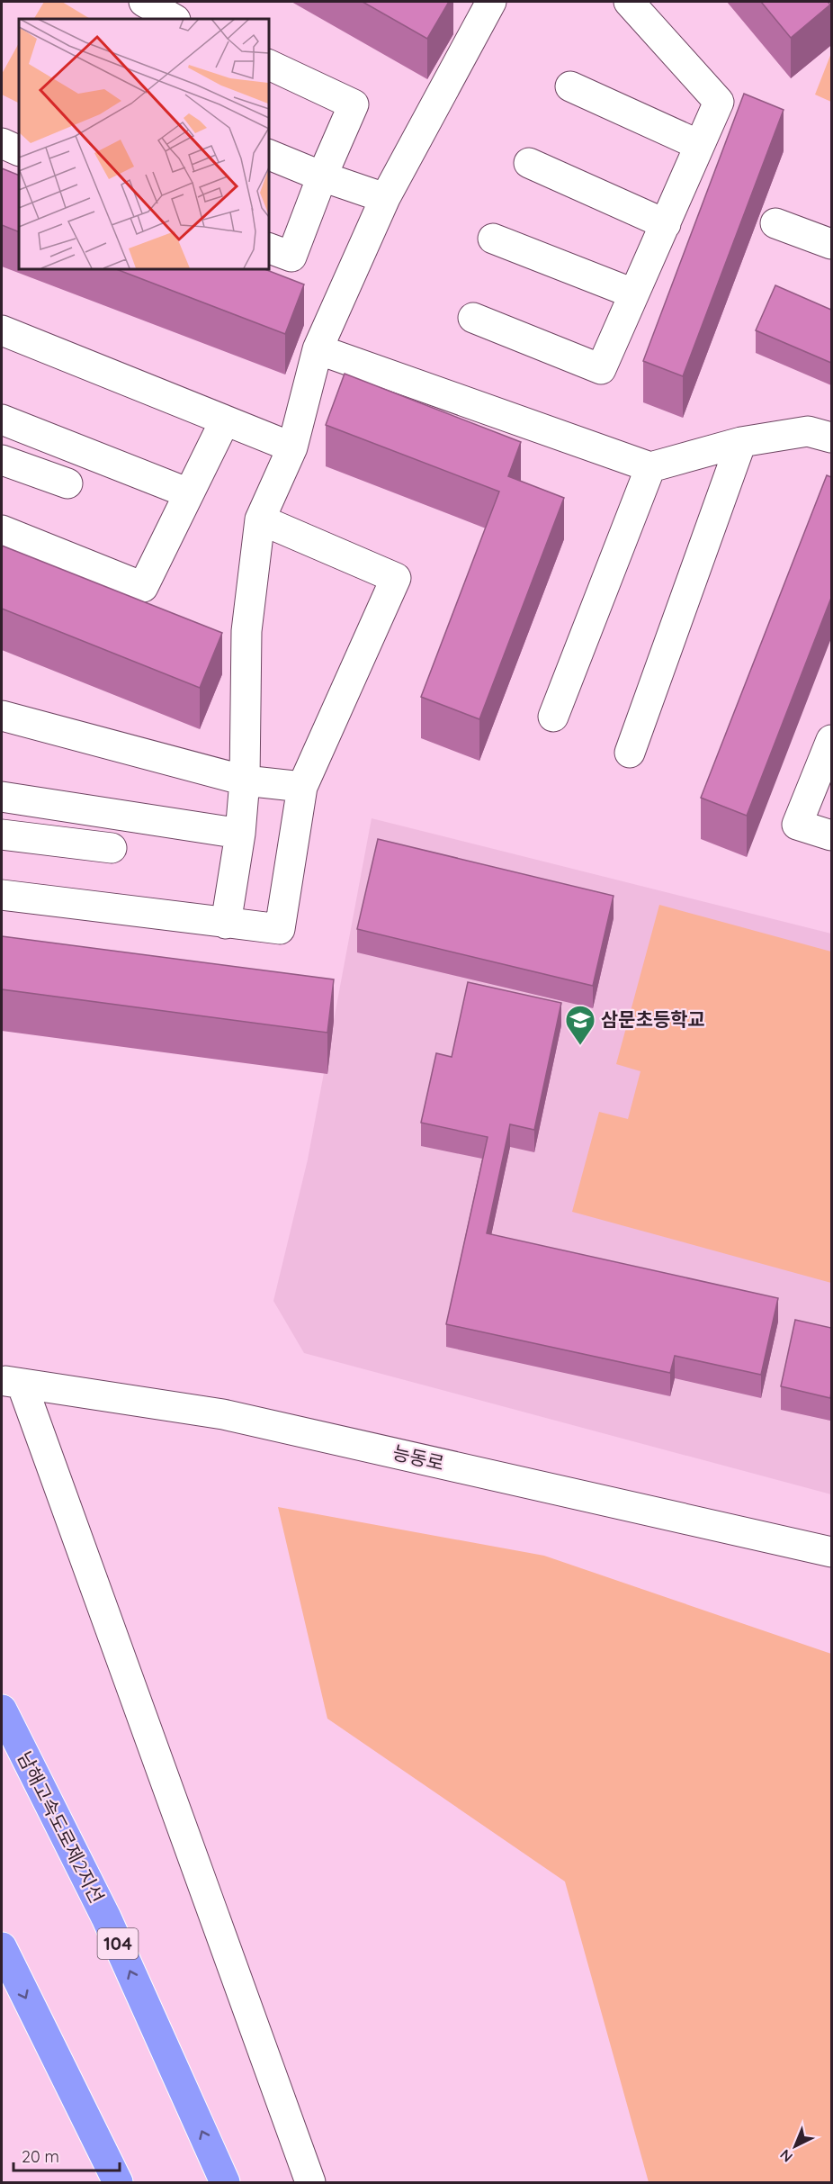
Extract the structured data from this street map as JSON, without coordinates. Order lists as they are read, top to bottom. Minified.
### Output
{"streets":{"highway":["남해고속도로제2지선","104"],"street":["능동로"]},"places":{"school or university":["삼문초등학교"]},"scale_bar":"20 m","north":"bottom left"}
